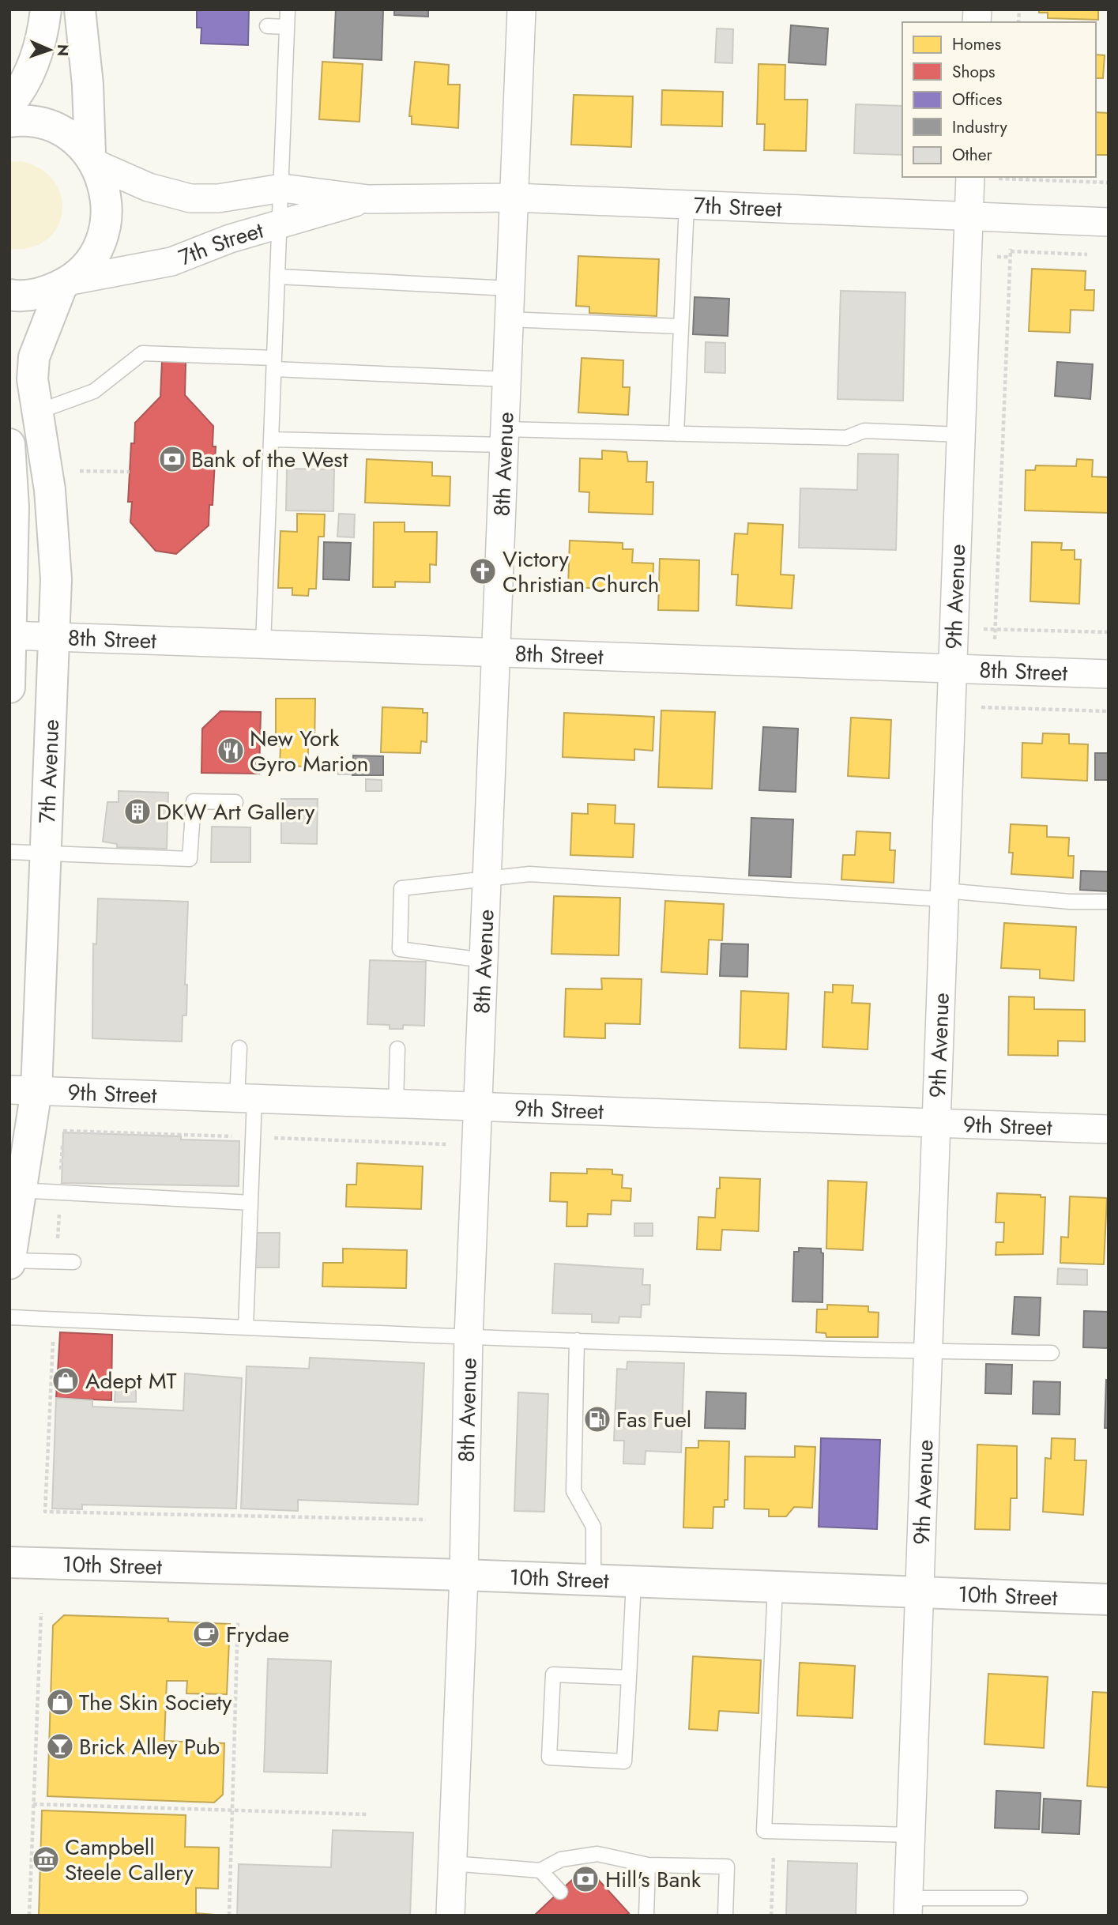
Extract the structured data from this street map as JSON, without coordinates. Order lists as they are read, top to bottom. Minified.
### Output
{"streets":{"main road":["7th Avenue","10th Street"],"street":["7th Street","8th Avenue","9th Avenue","8th Street","9th Street"]},"crossings":[["7th Street","8th Avenue"],["7th Street","9th Avenue"],["7th Street","7th Avenue"],["8th Avenue","8th Street"],["8th Avenue","9th Street"],["8th Avenue","10th Street"],["9th Avenue","8th Street"],["9th Avenue","9th Street"],["9th Avenue","10th Street"],["8th Street","7th Avenue"],["7th Avenue","9th Street"]],"places":{"bank":["Bank of the West","Hill's Bank"],"church":["Victory Christian Church"],"restaurant":["New York Gyro Marion"],"building":["DKW Art Gallery"],"shop":["Adept MT","The Skin Society"],"fuel station":["Fas Fuel"],"cafe":["Frydae"],"bar":["Brick Alley Pub"],"museum":["Campbell Steele Callery"]},"legend":["Homes","Shops","Offices","Industry","Other"],"north":"right"}
